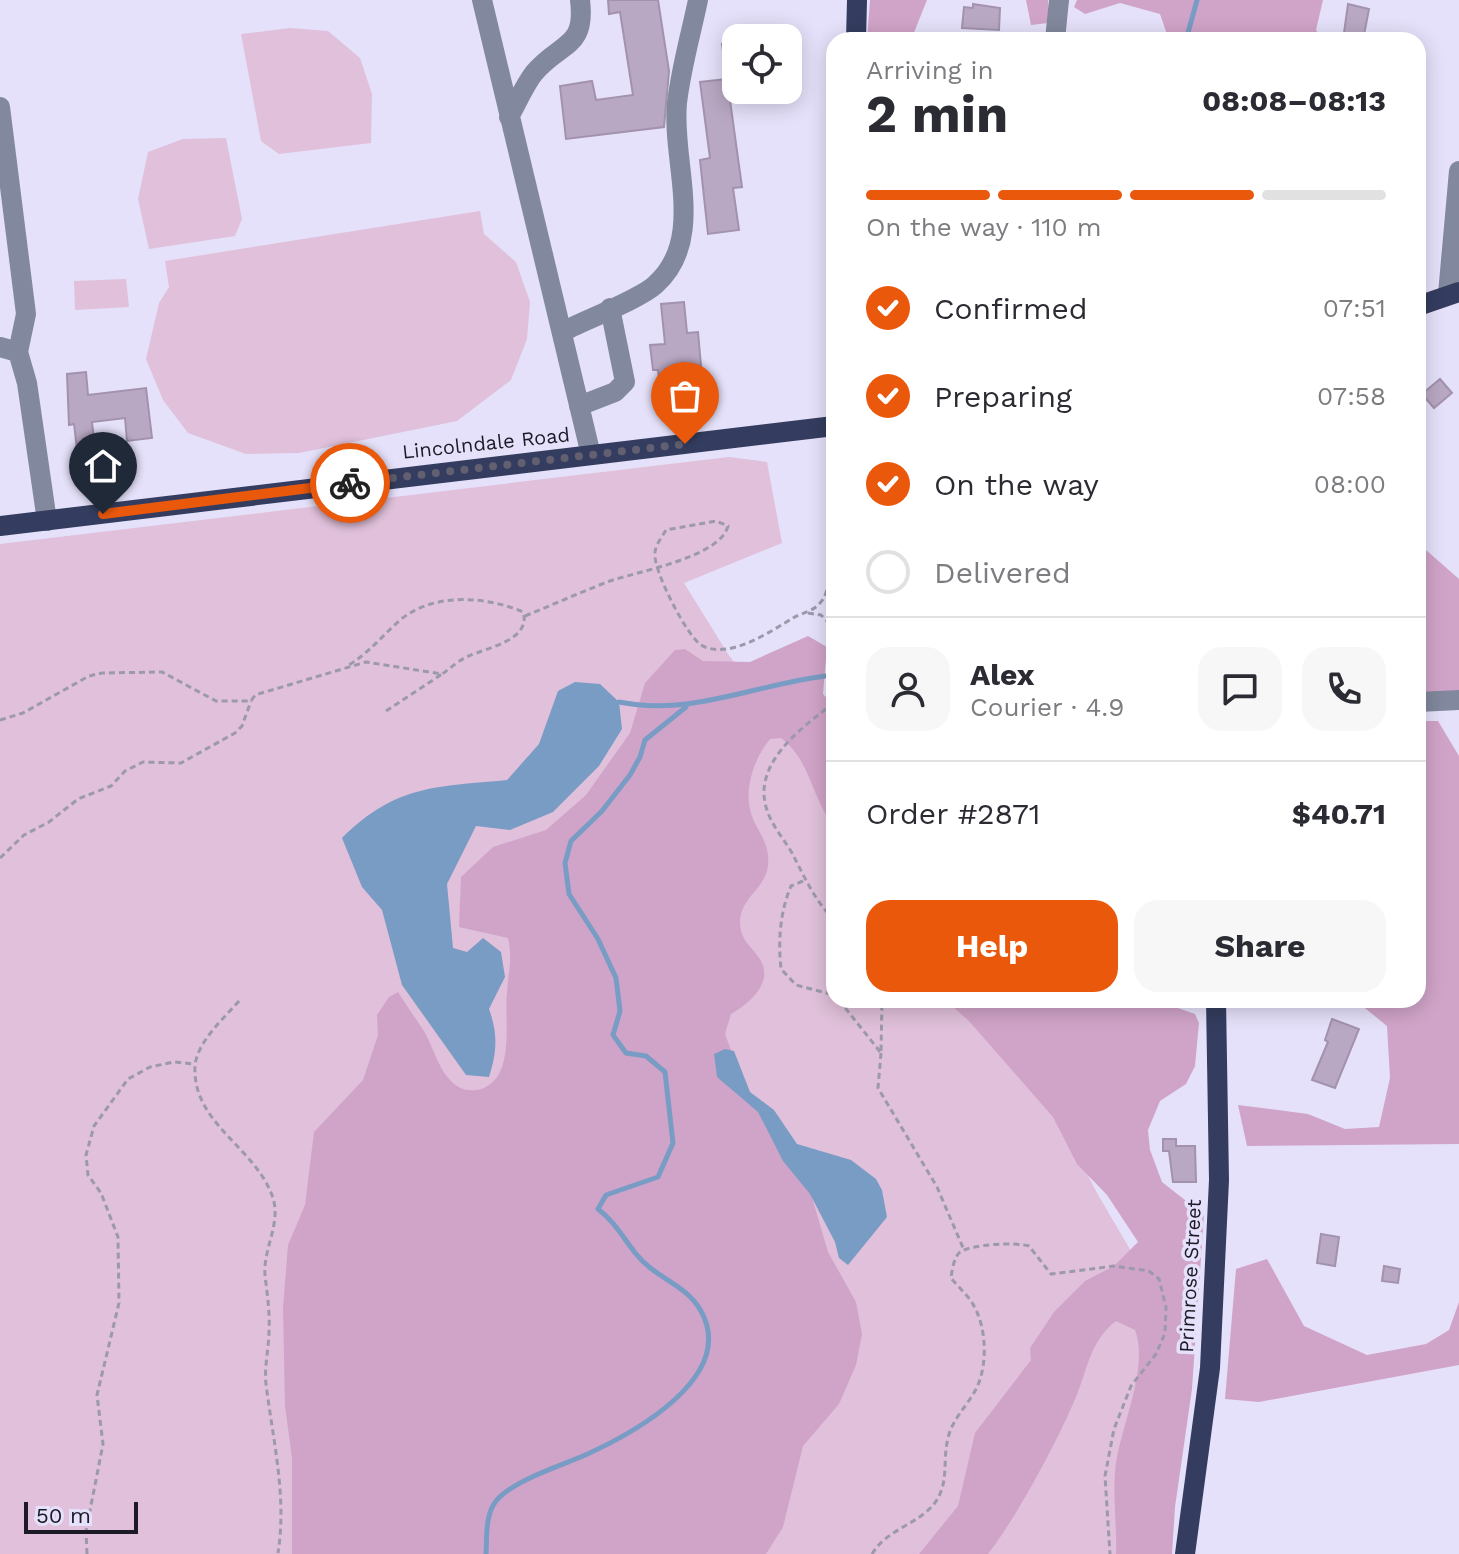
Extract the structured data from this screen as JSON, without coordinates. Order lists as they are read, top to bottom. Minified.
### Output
{"streets":{"main road":["Lincolndale Road","Primrose Street"]},"scale_bar":"50 m","page":{"heading":["2 min","Arriving in","08:08–08:13"],"panel":["Alex","Courier · 4.9","Order #2871","$40.71"],"bar":"On the way · 110 m","list":[["Confirmed","07:51"],["Preparing","07:58"],["On the way","08:00"],"Delivered"],"buttons":["Help","Share"],"scale":"50 m"}}
